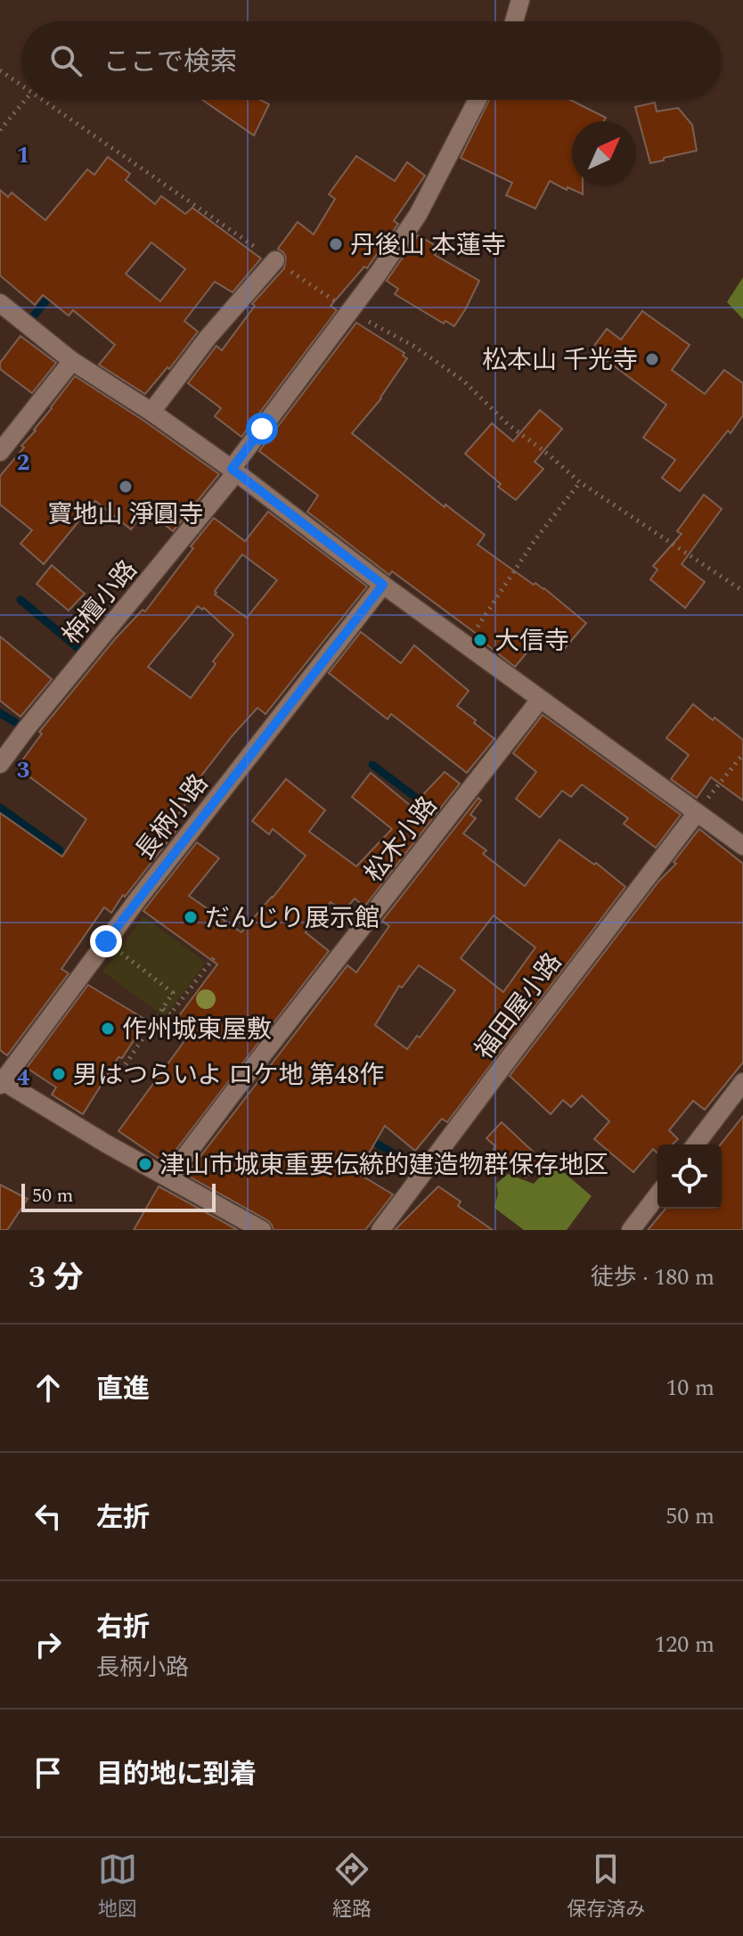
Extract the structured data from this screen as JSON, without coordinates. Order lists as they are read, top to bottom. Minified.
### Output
{"streets":{"street":["栴檀小路","長柄小路","松木小路","福田屋小路"]},"places":["丹後山 本蓮寺","松本山 千光寺","寶地山 淨圓寺","大信寺","だんじり展示館","作州城東屋敷","男はつらいよ ロケ地 第48作","津山市城東重要伝統的建造物群保存地区"],"scale_bar":"50 m","north":"top right","page":{"search":"ここで検索","scale":"50 m","heading":["3 分","徒歩 · 180 m"],"list":[["直進","10 m"],["左折","50 m"],["右折","長柄小路","120 m"],"目的地に到着"],"nav":["地図","経路","保存済み"]},"grid":{"rows":["1","2","3","4"]}}
